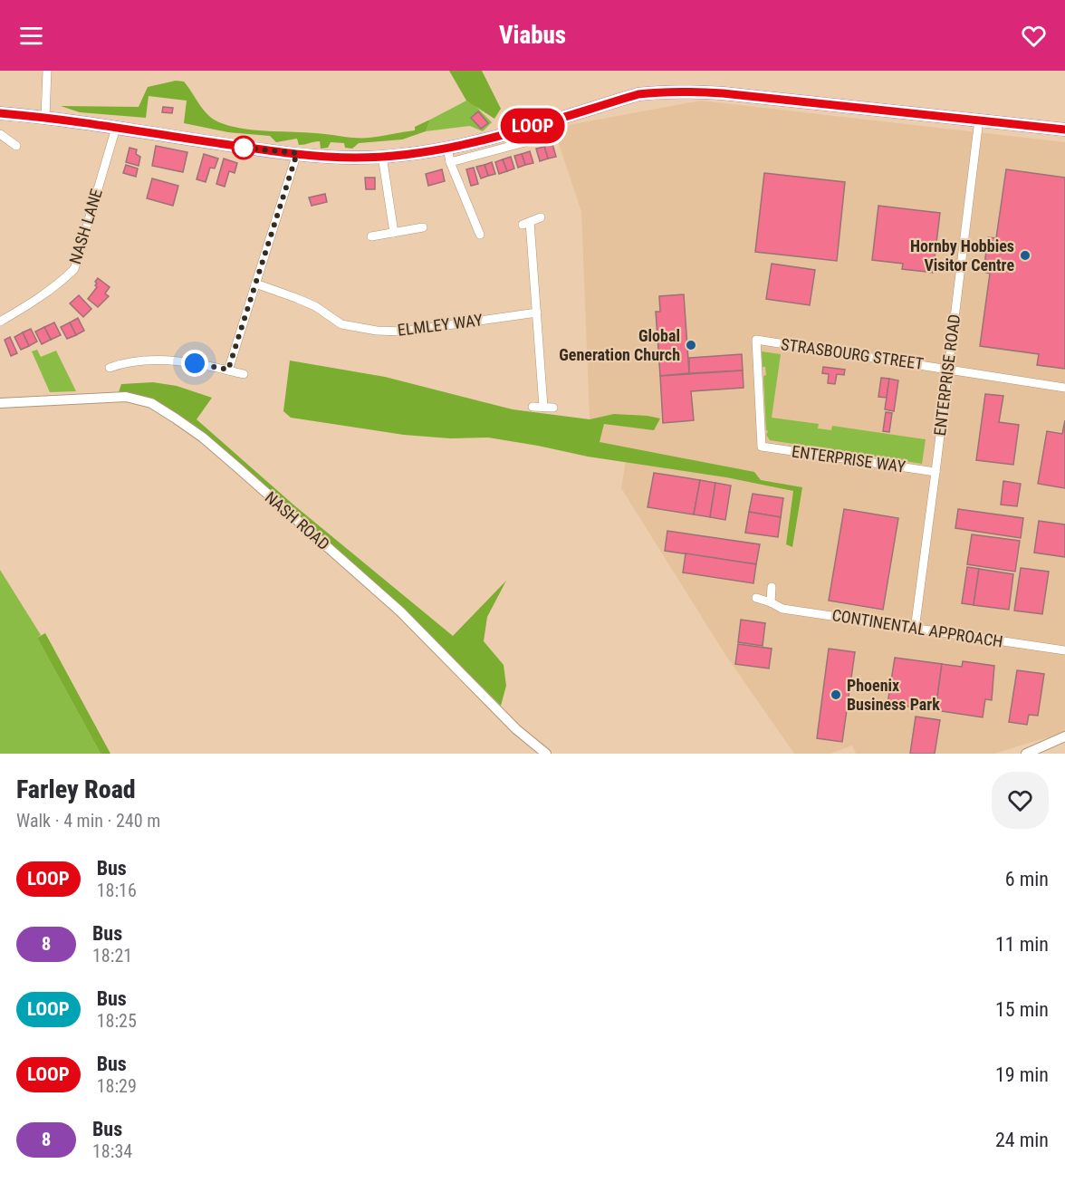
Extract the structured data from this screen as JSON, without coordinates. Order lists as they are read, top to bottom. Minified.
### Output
{"streets":{"street":["NASH LANE","ELMLEY WAY","STRASBOURG STREET","ENTERPRISE ROAD","ENTERPRISE WAY","NASH ROAD","CONTINENTAL APPROACH"]},"crossings":[["STRASBOURG STREET","ENTERPRISE ROAD"],["STRASBOURG STREET","ENTERPRISE WAY"],["ENTERPRISE ROAD","ENTERPRISE WAY"],["ENTERPRISE ROAD","CONTINENTAL APPROACH"]],"places":["Hornby Hobbies Visitor Centre","Global Generation Church","Phoenix Business Park"],"lines":["bus line LOOP"],"page":{"header":"Viabus","on_map":"LOOP","heading":["Farley Road","Walk · 4 min · 240 m"],"list":[{"mark":"LOOP","name":"Bus","note":"18:16","value":"6 min"},{"mark":"8","name":"Bus","note":"18:21","value":"11 min"},{"mark":"LOOP","name":"Bus","note":"18:25","value":"15 min"},{"mark":"LOOP","name":"Bus","note":"18:29","value":"19 min"},{"mark":"8","name":"Bus","note":"18:34","value":"24 min"}]}}
